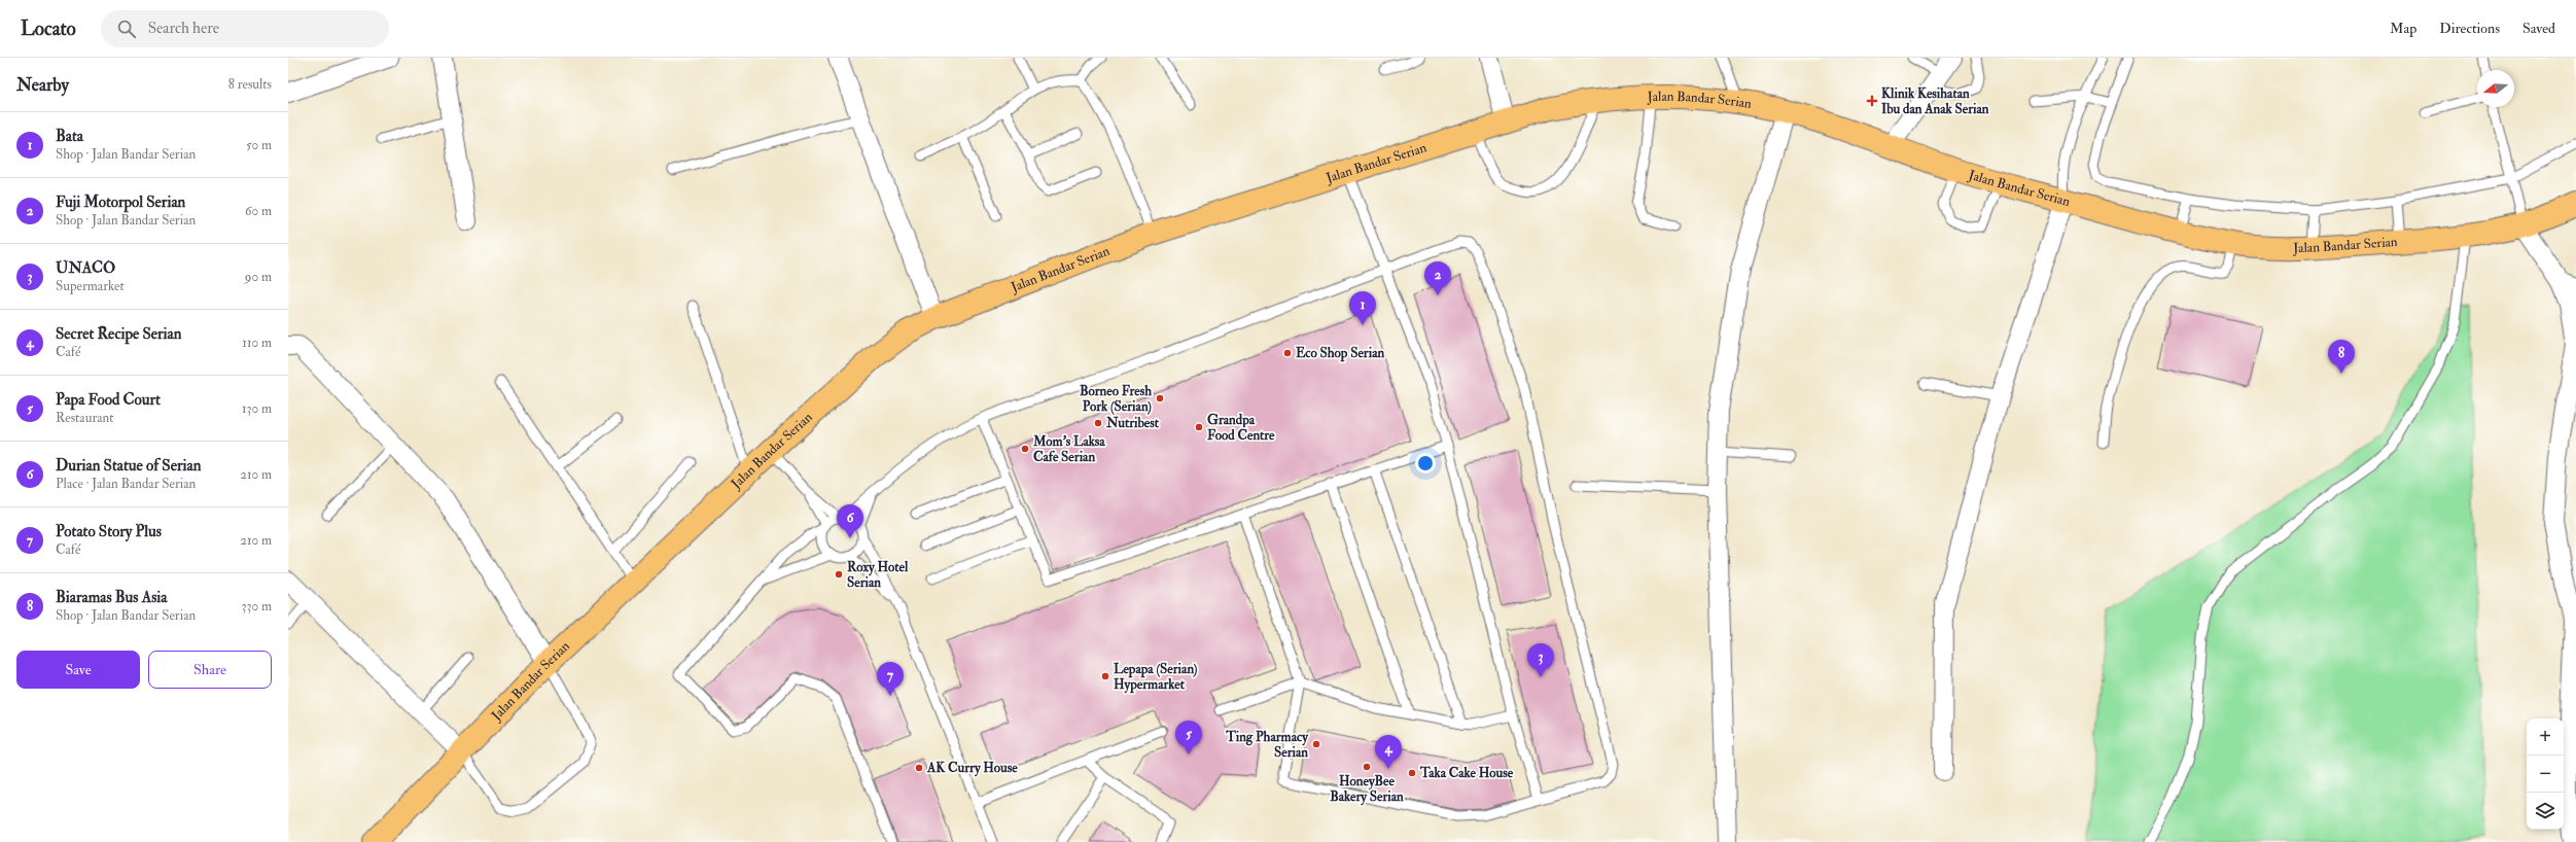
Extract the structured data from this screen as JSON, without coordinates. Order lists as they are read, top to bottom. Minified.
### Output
{"streets":{"main road":["Jalan Bandar Serian"]},"places":{"health":["Klinik Kesihatan Ibu dan Anak Serian"],"other":["Eco Shop Serian","Borneo Fresh Pork (Serian)","Nutribest","Grandpa Food Centre","Mom's Laksa Cafe Serian","Roxy Hotel Serian","Lepapa (Serian) Hypermarket","Ting Pharmacy Serian","HoneyBee Bakery Serian","AK Curry House","Taka Cake House"]},"north":"left","page":{"header":"Locato","search":"Search here","nav":["Map","Directions","Saved"],"heading":["Nearby","8 results"],"list":[{"mark":"1","name":"Bata","note":"Shop · Jalan Bandar Serian","value":"50 m"},{"mark":"2","name":"Fuji Motorpol Serian","note":"Shop · Jalan Bandar Serian","value":"60 m"},{"mark":"3","name":"UNACO","note":"Supermarket","value":"90 m"},{"mark":"4","name":"Secret Recipe Serian","note":"Café","value":"110 m"},{"mark":"5","name":"Papa Food Court","note":"Restaurant","value":"130 m"},{"mark":"6","name":"Durian Statue of Serian","note":"Place · Jalan Bandar Serian","value":"210 m"},{"mark":"7","name":"Potato Story Plus","note":"Café","value":"210 m"},{"mark":"8","name":"Biaramas Bus Asia","note":"Shop · Jalan Bandar Serian","value":"330 m"}],"pins":["2","1","8","6","3","7","5","4"],"buttons":["Save","Share"],"map_buttons":["+","−"]}}
